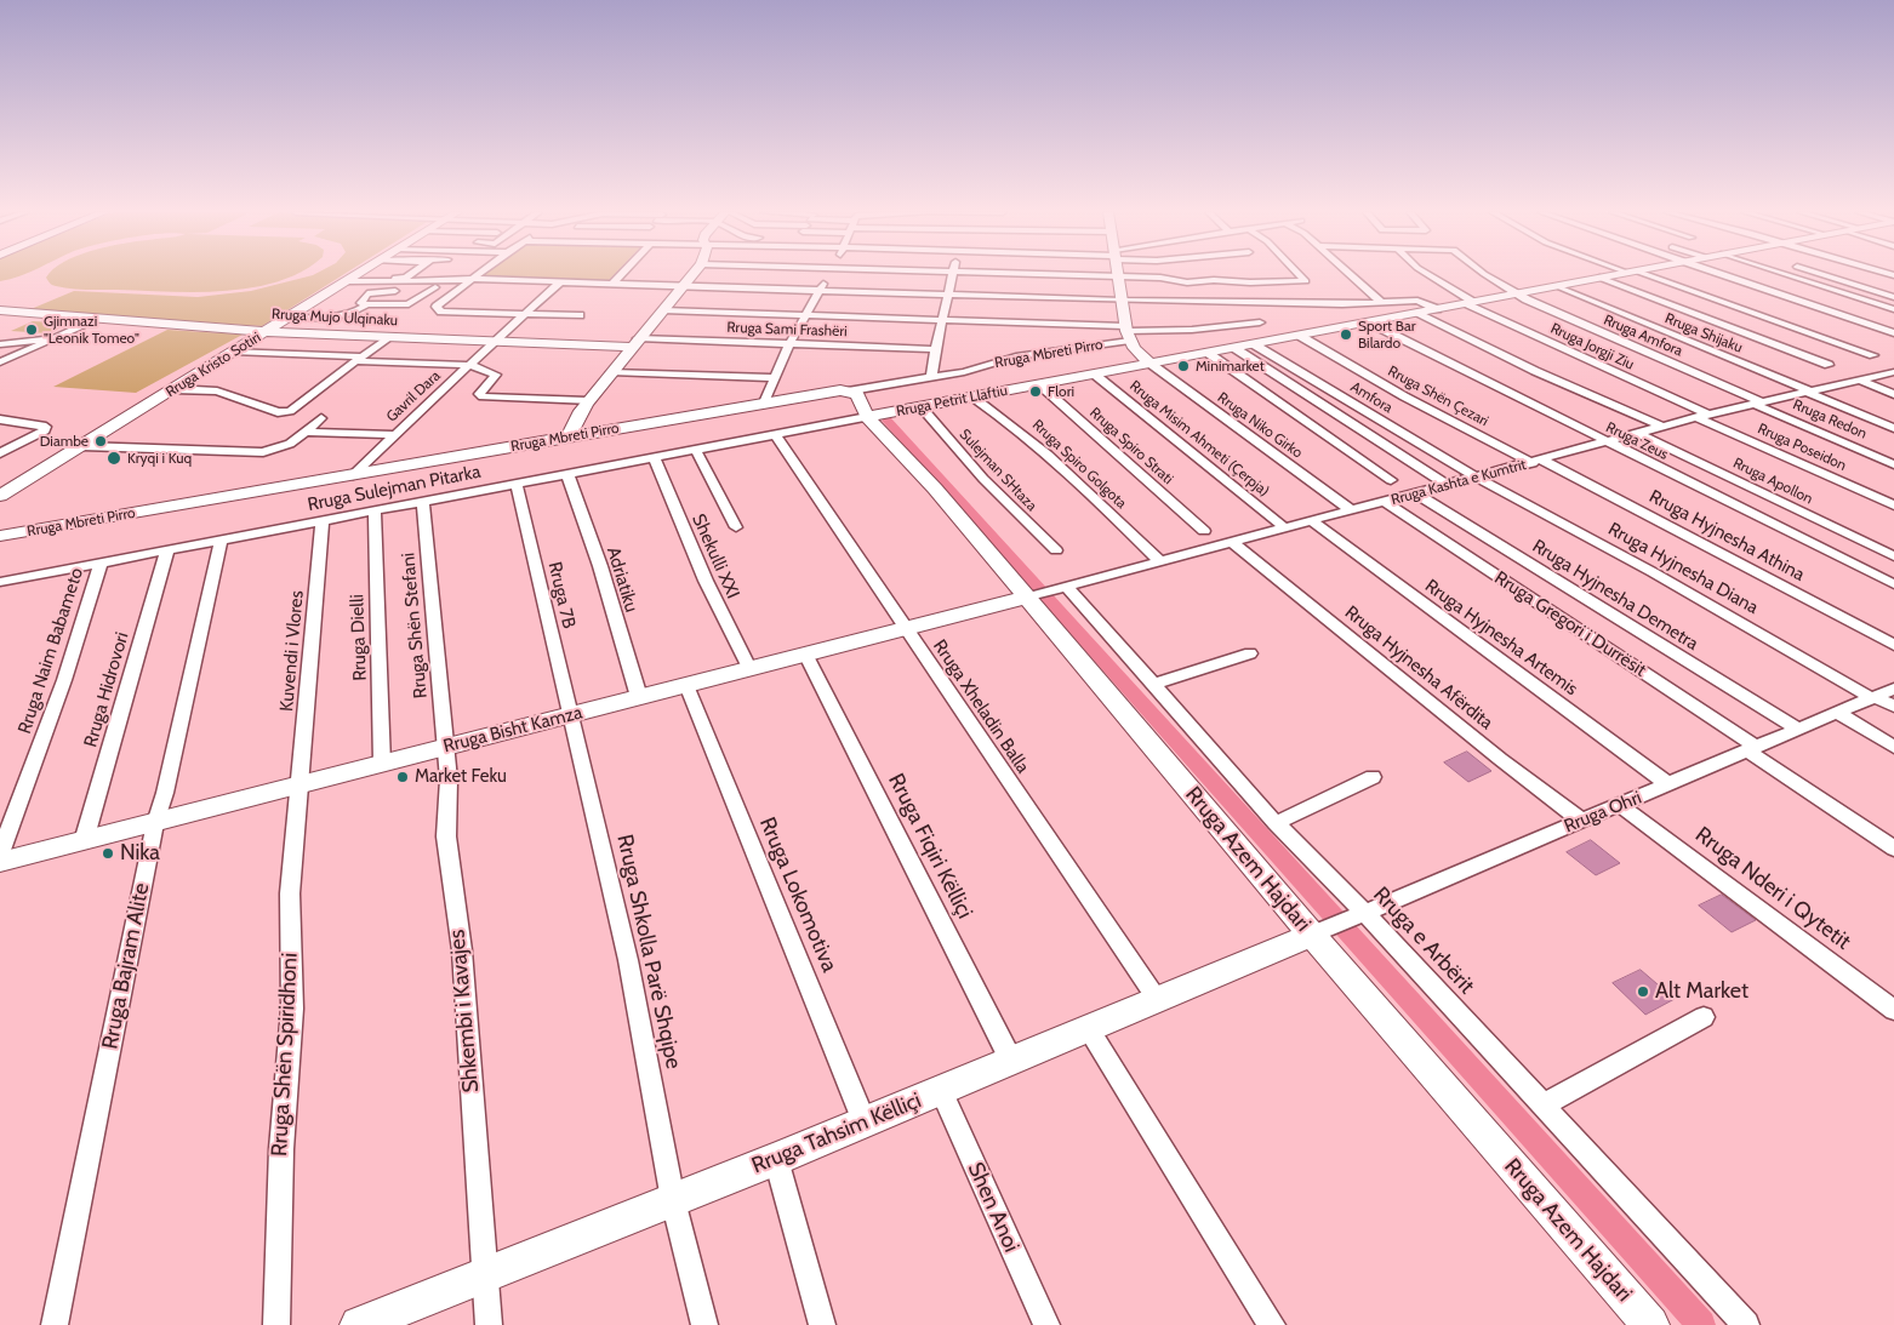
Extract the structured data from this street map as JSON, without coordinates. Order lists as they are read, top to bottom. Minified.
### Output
{"streets":{"street":["Rruga Mujo Ulqinaku","Rruga Sami Frashëri","Rruga Shijaku","Rruga Amfora","Rruga Jorgji Ziu","Rruga Mbreti Pirro","Rruga Kristo Sotiri","Gavril Dara","Rruga Shën Çezari","Amfora","Rruga Petrit Llaftiu","Rruga Redon","Rruga Niko Girko","Rruga Misim Ahmeti (Çerpja)","Rruga Zeus","Rruga Spiro Strati","Rruga Poseidon","Rruga Spiro Golgota","Sulejman SHtaza","Rruga Apollon","Rruga Kashta e Kumtrit","Rruga Sulejman Pitarka","Rruga Hyjnesha Athina","Shekulli XXI","Rruga Hyjnesha Diana","Adriatiku","Rruga 7B","Rruga Hyjnesha Demetra","Rruga Gregori i Durrësit","Rruga Shën Stefani","Rruga Dielli","Rruga Hyjnesha Artemis","Rruga Naim Babameto","Kuvendi i Vlores","Rruga Hyjnesha Afërdita","Rruga Hidrovori","Rruga Xheladin Balla","Rruga Bisht Kamza","Rruga Ohri","Rruga Fiqiri Këlliçi","Rruga Azem Hajdari","Rruga Nderi i Qytetit","Rruga Lokomotiva","Rruga e Arbërit","Rruga Shkolla Parë Shqipe","Rruga Bajram Alite","Shkembi i Kavajes","Rruga Shën Spiridhoni","Rruga Tahsim Këlliçi","Shen Anoi"]},"crossings":[["Rruga Mujo Ulqinaku","Rruga Sami Frashëri"],["Rruga Mujo Ulqinaku","Rruga Kristo Sotiri"],["Rruga Mujo Ulqinaku","Gavril Dara"],["Rruga Shijaku","Rruga Petrit Llaftiu"],["Rruga Shijaku","Rruga Kashta e Kumtrit"],["Rruga Amfora","Rruga Petrit Llaftiu"],["Rruga Amfora","Rruga Redon"],["Rruga Amfora","Rruga Kashta e Kumtrit"],["Rruga Jorgji Ziu","Rruga Petrit Llaftiu"],["Rruga Jorgji Ziu","Rruga Poseidon"],["Rruga Jorgji Ziu","Rruga Kashta e Kumtrit"],["Rruga Mbreti Pirro","Gavril Dara"],["Rruga Mbreti Pirro","Rruga Azem Hajdari"],["Rruga Shën Çezari","Rruga Petrit Llaftiu"],["Rruga Shën Çezari","Rruga Kashta e Kumtrit"],["Rruga Shën Çezari","Rruga Hyjnesha Athina"],["Amfora","Rruga Petrit Llaftiu"],["Amfora","Rruga Kashta e Kumtrit"],["Amfora","Rruga Hyjnesha Diana"],["Rruga Petrit Llaftiu","Rruga Niko Girko"],["Rruga Petrit Llaftiu","Rruga Misim Ahmeti (Çerpja)"],["Rruga Petrit Llaftiu","Rruga Zeus"],["Rruga Petrit Llaftiu","Rruga Spiro Strati"],["Rruga Petrit Llaftiu","Rruga Spiro Golgota"],["Rruga Petrit Llaftiu","Sulejman SHtaza"],["Rruga Petrit Llaftiu","Rruga Sulejman Pitarka"],["Rruga Petrit Llaftiu","Rruga Azem Hajdari"],["Rruga Redon","Rruga Kashta e Kumtrit"],["Rruga Niko Girko","Rruga Kashta e Kumtrit"],["Rruga Misim Ahmeti (Çerpja)","Rruga Kashta e Kumtrit"],["Rruga Zeus","Rruga Kashta e Kumtrit"],["Rruga Poseidon","Rruga Kashta e Kumtrit"],["Rruga Spiro Golgota","Rruga Kashta e Kumtrit"],["Rruga Apollon","Rruga Kashta e Kumtrit"],["Rruga Kashta e Kumtrit","Rruga Hyjnesha Athina"],["Rruga Kashta e Kumtrit","Rruga Hyjnesha Diana"],["Rruga Kashta e Kumtrit","Rruga Hyjnesha Demetra"],["Rruga Kashta e Kumtrit","Rruga Gregori i Durrësit"],["Rruga Kashta e Kumtrit","Rruga Hyjnesha Artemis"],["Rruga Kashta e Kumtrit","Rruga Hyjnesha Afërdita"],["Rruga Kashta e Kumtrit","Rruga Bisht Kamza"],["Rruga Kashta e Kumtrit","Rruga Azem Hajdari"],["Rruga Kashta e Kumtrit","Rruga e Arbërit"],["Rruga Sulejman Pitarka","Shekulli XXI"],["Rruga Sulejman Pitarka","Adriatiku"],["Rruga Sulejman Pitarka","Rruga 7B"],["Rruga Sulejman Pitarka","Rruga Shën Stefani"],["Rruga Sulejman Pitarka","Rruga Dielli"],["Rruga Sulejman Pitarka","Rruga Naim Babameto"],["Rruga Sulejman Pitarka","Kuvendi i Vlores"],["Rruga Sulejman Pitarka","Rruga Hidrovori"],["Rruga Sulejman Pitarka","Rruga Xheladin Balla"],["Rruga Sulejman Pitarka","Rruga Azem Hajdari"],["Rruga Sulejman Pitarka","Rruga Bajram Alite"],["Shekulli XXI","Rruga Bisht Kamza"],["Rruga Hyjnesha Diana","Rruga Ohri"],["Adriatiku","Rruga Bisht Kamza"],["Rruga 7B","Rruga Bisht Kamza"],["Rruga 7B","Rruga Shkolla Parë Shqipe"],["Rruga Hyjnesha Demetra","Rruga Ohri"],["Rruga Gregori i Durrësit","Rruga Ohri"],["Rruga Shën Stefani","Rruga Bisht Kamza"],["Rruga Shën Stefani","Shkembi i Kavajes"],["Rruga Dielli","Rruga Bisht Kamza"],["Rruga Hyjnesha Artemis","Rruga Ohri"],["Kuvendi i Vlores","Rruga Bisht Kamza"],["Kuvendi i Vlores","Rruga Shën Spiridhoni"],["Rruga Hyjnesha Afërdita","Rruga Ohri"],["Rruga Hidrovori","Rruga Bisht Kamza"],["Rruga Xheladin Balla","Rruga Bisht Kamza"],["Rruga Xheladin Balla","Rruga Tahsim Këlliçi"],["Rruga Bisht Kamza","Rruga Fiqiri Këlliçi"],["Rruga Bisht Kamza","Rruga Azem Hajdari"],["Rruga Bisht Kamza","Rruga Lokomotiva"],["Rruga Bisht Kamza","Rruga Shkolla Parë Shqipe"],["Rruga Bisht Kamza","Rruga Bajram Alite"],["Rruga Bisht Kamza","Shkembi i Kavajes"],["Rruga Bisht Kamza","Rruga Shën Spiridhoni"],["Rruga Ohri","Rruga Azem Hajdari"],["Rruga Ohri","Rruga Nderi i Qytetit"],["Rruga Ohri","Rruga e Arbërit"],["Rruga Ohri","Rruga Tahsim Këlliçi"],["Rruga Fiqiri Këlliçi","Rruga Tahsim Këlliçi"],["Rruga Azem Hajdari","Rruga Tahsim Këlliçi"],["Rruga Lokomotiva","Rruga Tahsim Këlliçi"],["Rruga Shkolla Parë Shqipe","Rruga Tahsim Këlliçi"],["Shkembi i Kavajes","Rruga Tahsim Këlliçi"],["Rruga Tahsim Këlliçi","Shen Anoi"]],"places":["Gjimnazi \"Leonik Tomeo\"","Sport Bar Bilardo","Minimarket","Flori","Diambe","Kryqi i Kuq","Market Feku","Nika","Alt Market"]}
